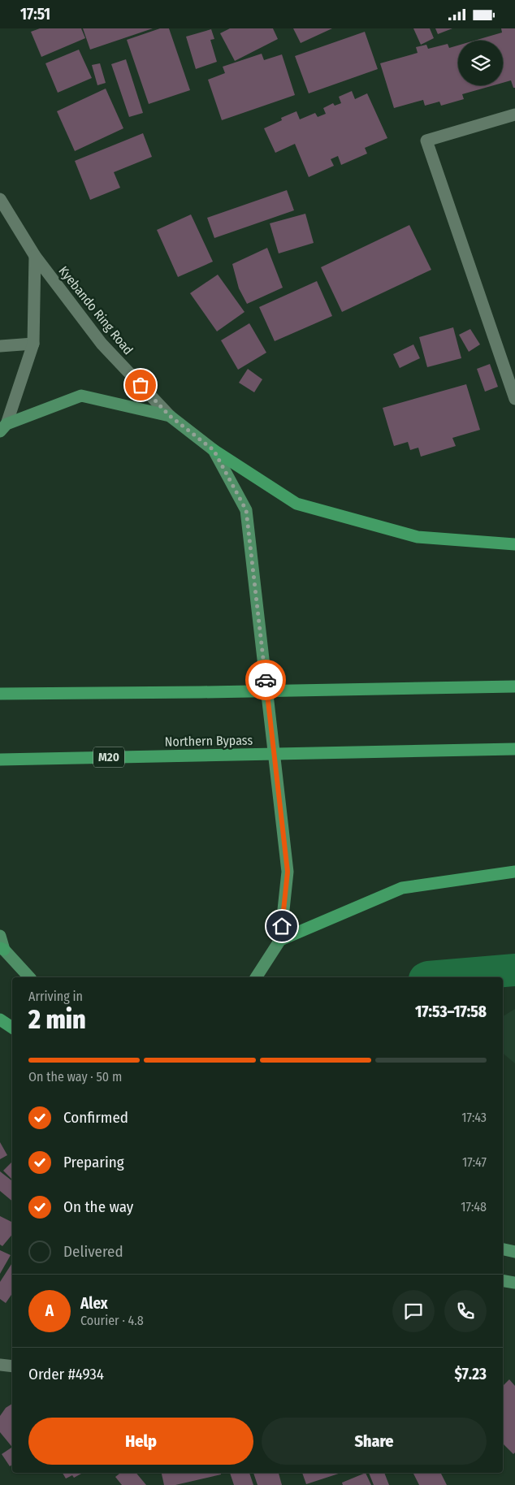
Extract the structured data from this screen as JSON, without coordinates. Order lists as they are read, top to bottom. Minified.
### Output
{"streets":{"highway":["Northern Bypass","M20"],"street":["Kyebando Ring Road"]},"page":{"status":"17:51","heading":["2 min","Arriving in","17:53–17:58"],"panel":["Alex","Courier · 4.8","Order #4934","$7.23"],"bar":"On the way · 50 m","list":[["Confirmed","17:43"],["Preparing","17:47"],["On the way","17:48"],"Delivered"],"round":"A","buttons":["Help","Share"]}}
